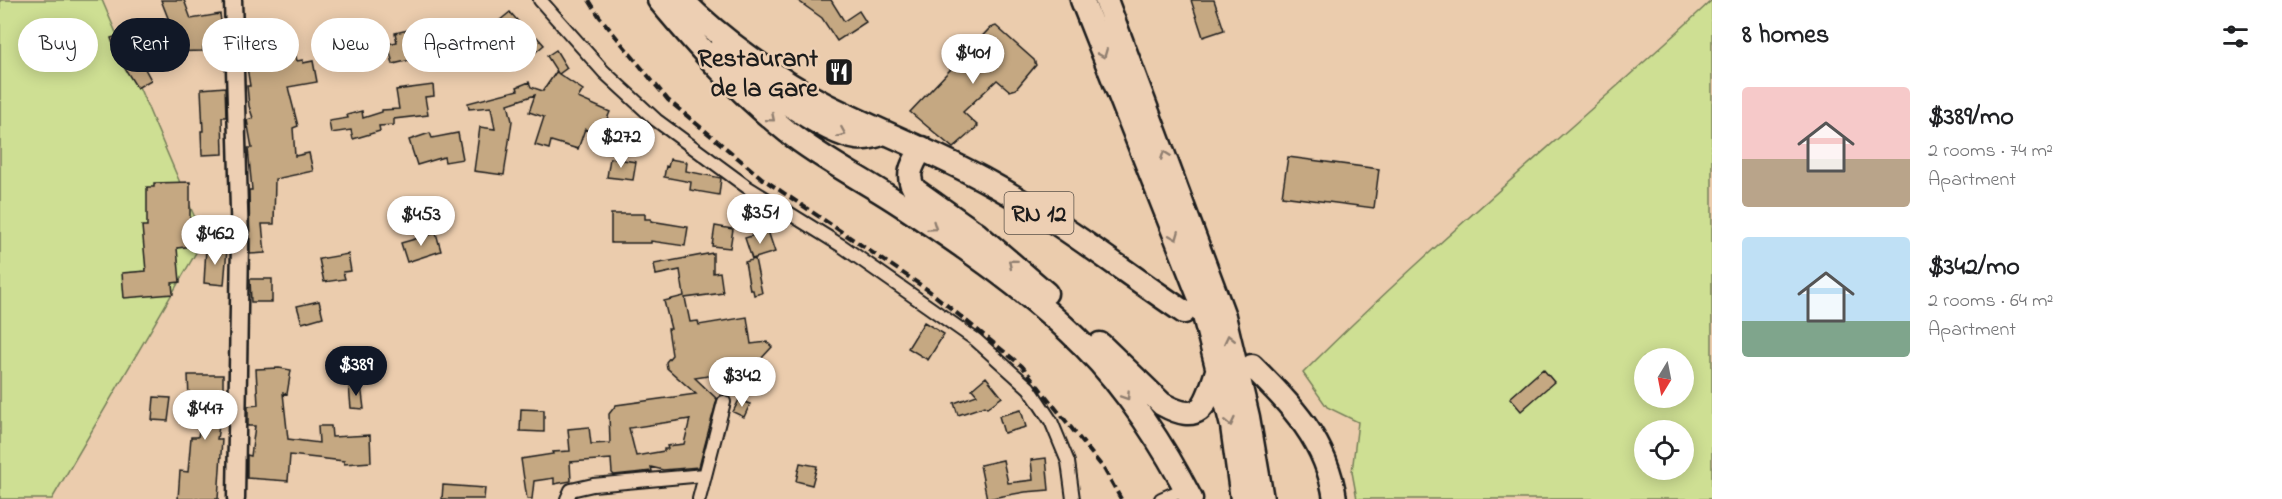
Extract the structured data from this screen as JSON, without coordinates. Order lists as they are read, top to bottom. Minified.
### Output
{"streets":{"highway":["RN 12"]},"places":{"restaurant":["Restaurant de la Gare"]},"north":"bottom","page":{"heading":"8 homes","chip":["Buy","Rent","Filters","New","Apartment"],"price":["$401","$272","$351","$453","$462","$389","$342","$447"],"list":[{"name":"$389/mo","note":"2 rooms · 74 m² · Apartment"},{"name":"$342/mo","note":"2 rooms · 64 m² · Apartment"}]}}
